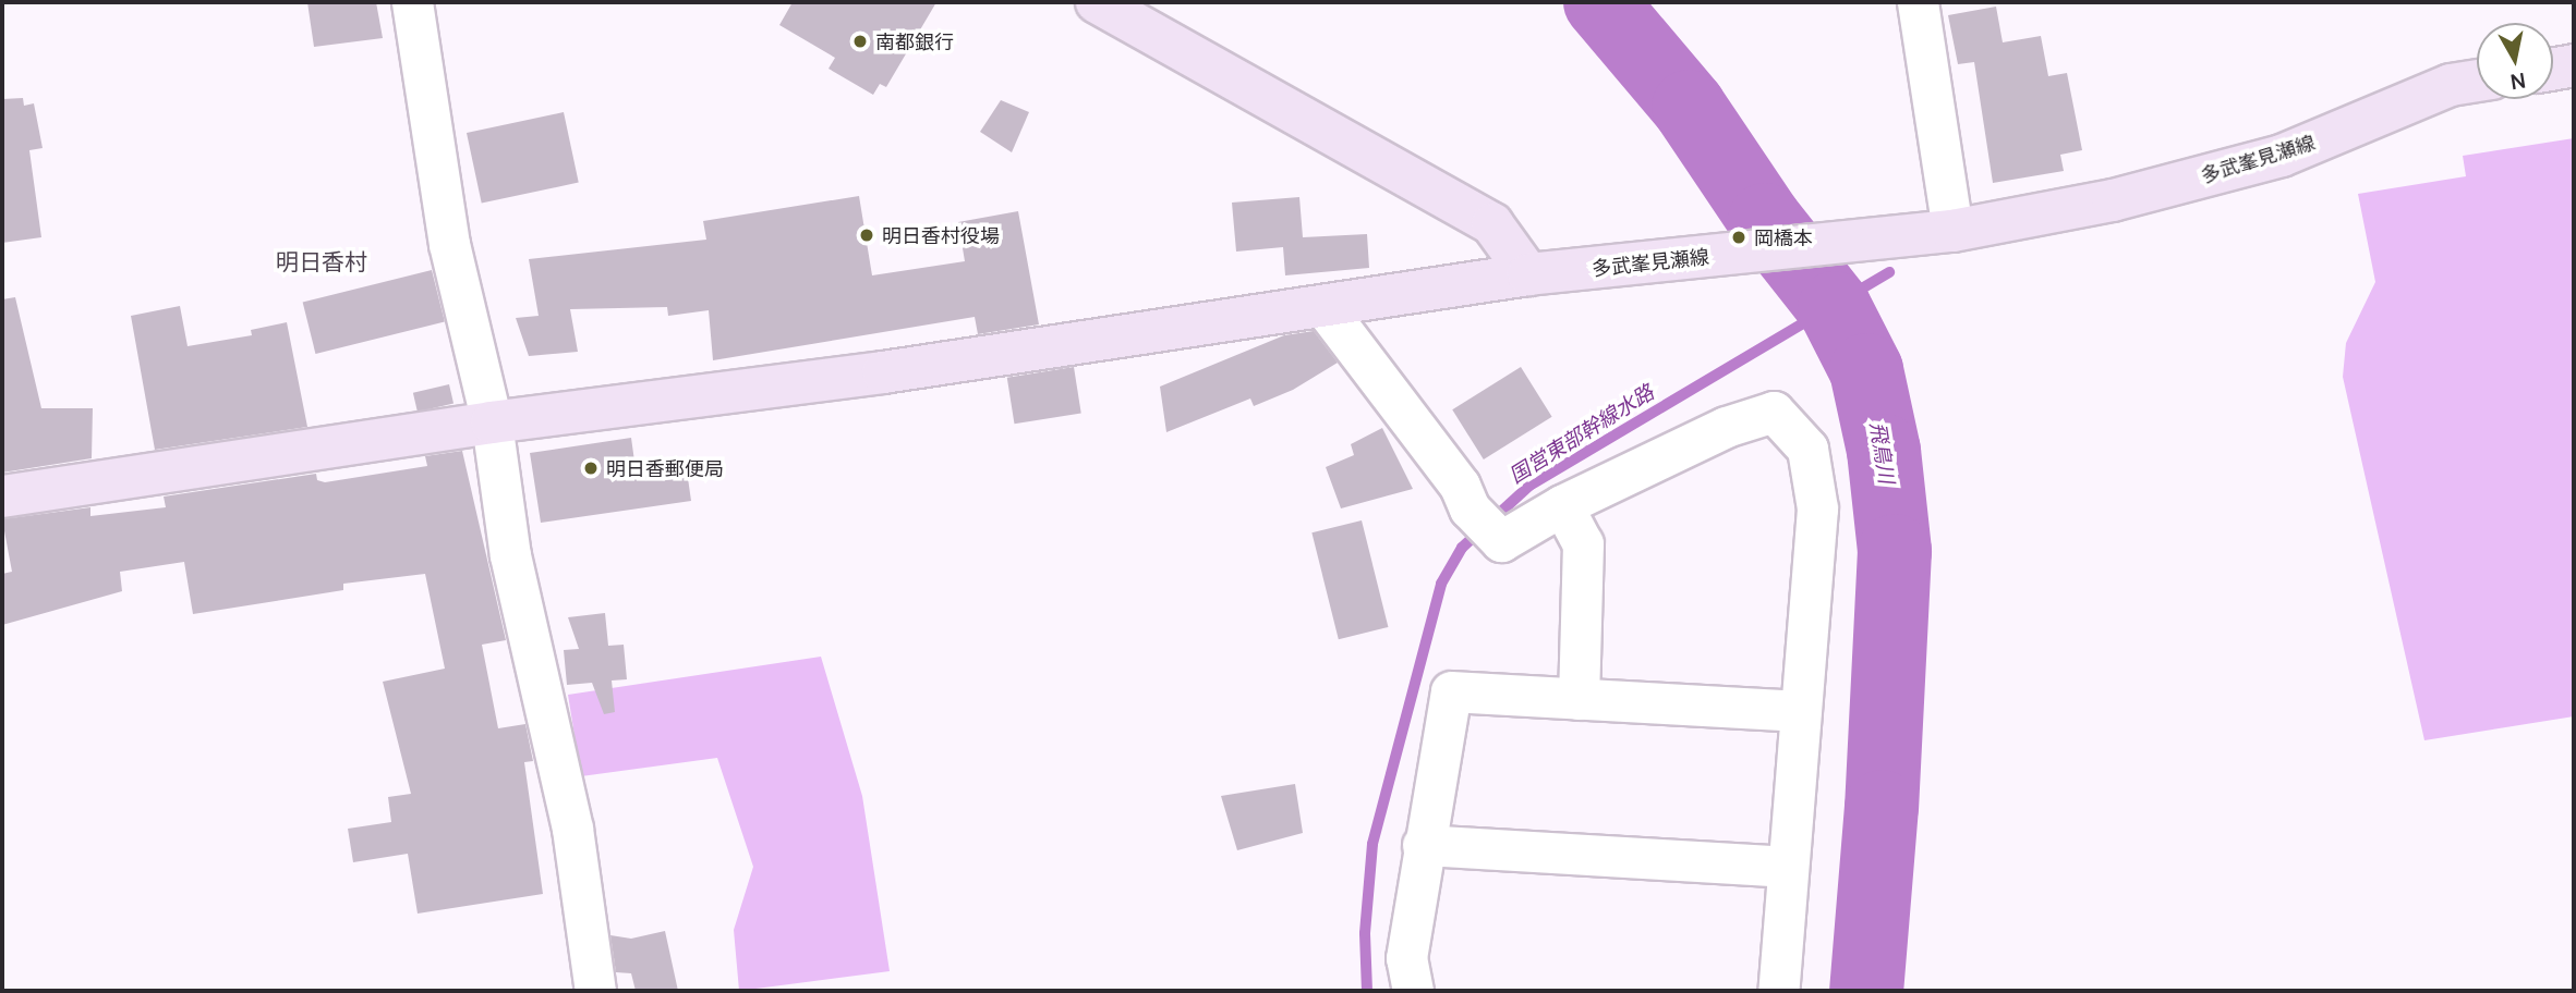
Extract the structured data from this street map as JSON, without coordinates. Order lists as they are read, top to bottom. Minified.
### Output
{"streets":{"main road":["多武峯見瀬線"]},"districts":["明日香村"],"water":["国営東部幹線水路","飛鳥川"],"places":["南都銀行","明日香村役場","岡橋本","明日香郵便局"],"north":"bottom"}
